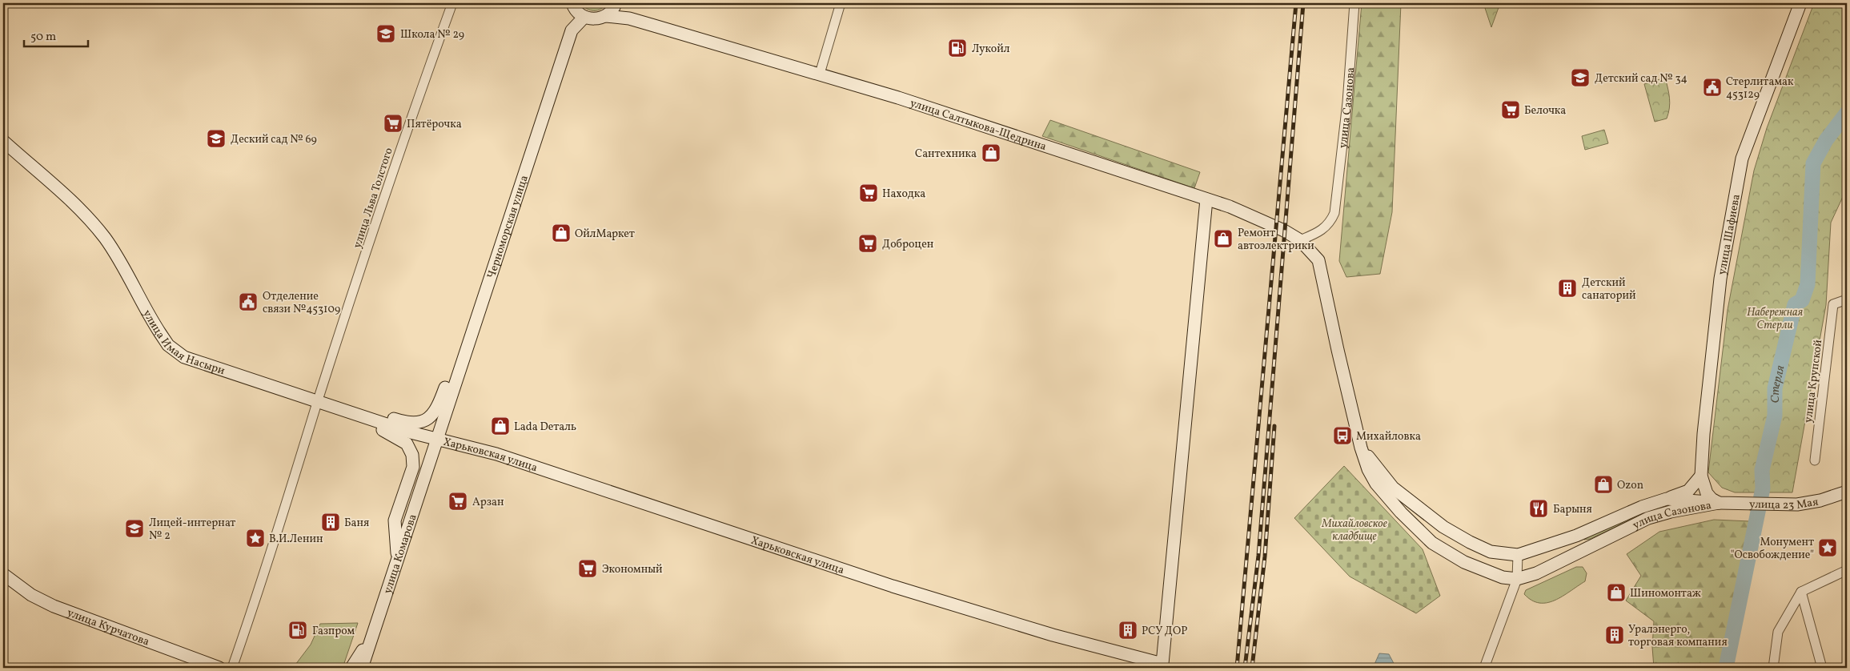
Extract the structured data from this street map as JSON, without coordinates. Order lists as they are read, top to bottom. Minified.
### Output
{"streets":{"street":["улица Сазонова","улица Салтыкова-Щедрина","улица Льва Толстого","Черноморская улица","улица Шафиева","улица Имая Насыри","улица Крупской","Харьковская улица","улица 23 Мая","улица Комарова","улица Курчатова"]},"crossings":[["улица Сазонова","улица Салтыкова-Щедрина"],["улица Сазонова","улица 23 Мая"],["улица Салтыкова-Щедрина","Черноморская улица"],["улица Льва Толстого","улица Имая Насыри"],["Черноморская улица","улица Имая Насыри"],["Черноморская улица","Харьковская улица"],["Черноморская улица","улица Комарова"],["улица Имая Насыри","Харьковская улица"],["улица Имая Насыри","улица Комарова"],["Харьковская улица","улица Комарова"]],"water":["Стерля"],"parks":["Набережная Стерли","Михайловское кладбище"],"places":{"school or university":["Школа № 29","Детский сад № 34","Деский сад № 69","Лицей-интернат № 2"],"fuel station":["Лукойл","Газпром"],"public building":["Стерлитамак 453129","Отделение связи №453109"],"supermarket":["Белочка","Пятёрочка","Находка","Доброцен","Арзан","Экономный"],"shop":["Сантехника","ОйлМаркет","Ремонт автоэлектрики","Lada Dеталь","Ozon","Шиномонтаж"],"building":["Детский санаторий","Баня","РСУ ДОР","Уралэнерго, торговая компания"],"bus stop":["Михайловка"],"restaurant":["Барыня"],"place":["В.И.Ленин","Монумент \"Освобождение\""]},"scale_bar":"50 m"}
